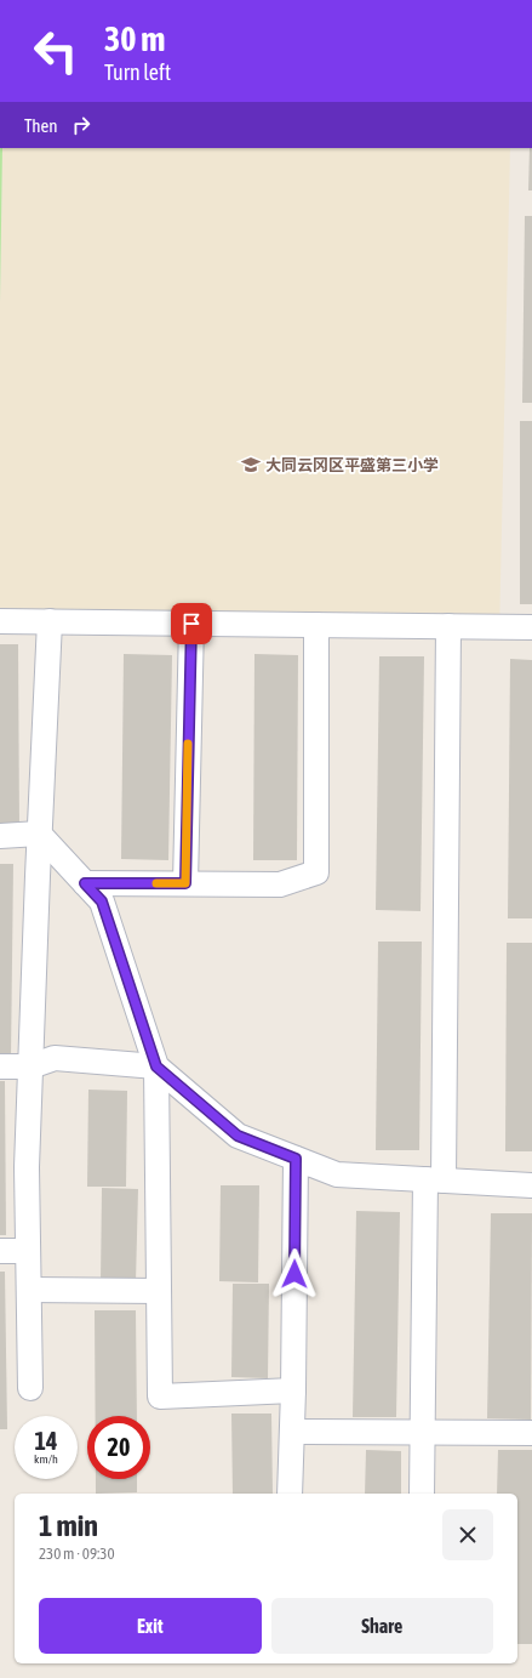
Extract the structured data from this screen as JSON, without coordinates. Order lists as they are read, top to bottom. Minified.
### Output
{"places":{"school or university":["大同云冈区平盛第三小学"]},"page":{"turn":["30 m","Turn left"],"then":"Then","speed":"14 km/h","limit":"20","heading":["1 min","230 m · 09:30"],"buttons":["Exit","Share"]}}
